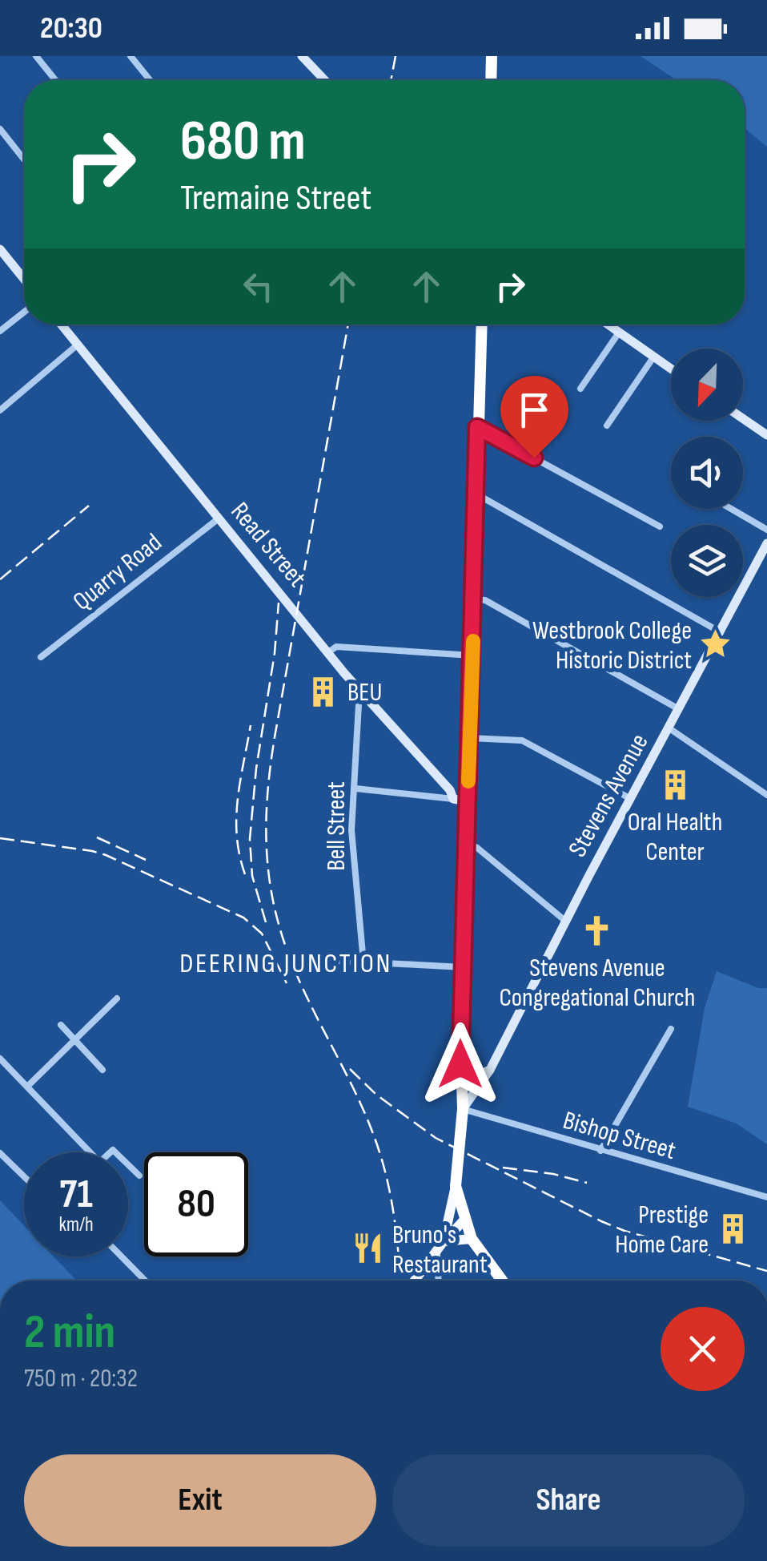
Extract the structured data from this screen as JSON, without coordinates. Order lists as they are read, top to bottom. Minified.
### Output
{"streets":{"street":["Read Street","Quarry Road","Stevens Avenue","Bell Street","Bishop Street"]},"crossings":[["Read Street","Quarry Road"],["Read Street","Bell Street"],["Stevens Avenue","Bishop Street"]],"districts":["DEERING JUNCTION"],"places":{"place":["Westbrook College Historic District"],"building":["BEU","Oral Health Center","Prestige Home Care"],"church":["Stevens Avenue Congregational Church"],"restaurant":["Bruno's Restaurant"]},"north":"bottom left","page":{"status":"20:30","turn":["680 m","Tremaine Street"],"speed":"71 km/h","limit":"80","heading":["2 min","750 m · 20:32"],"buttons":["Exit","Share"]}}
